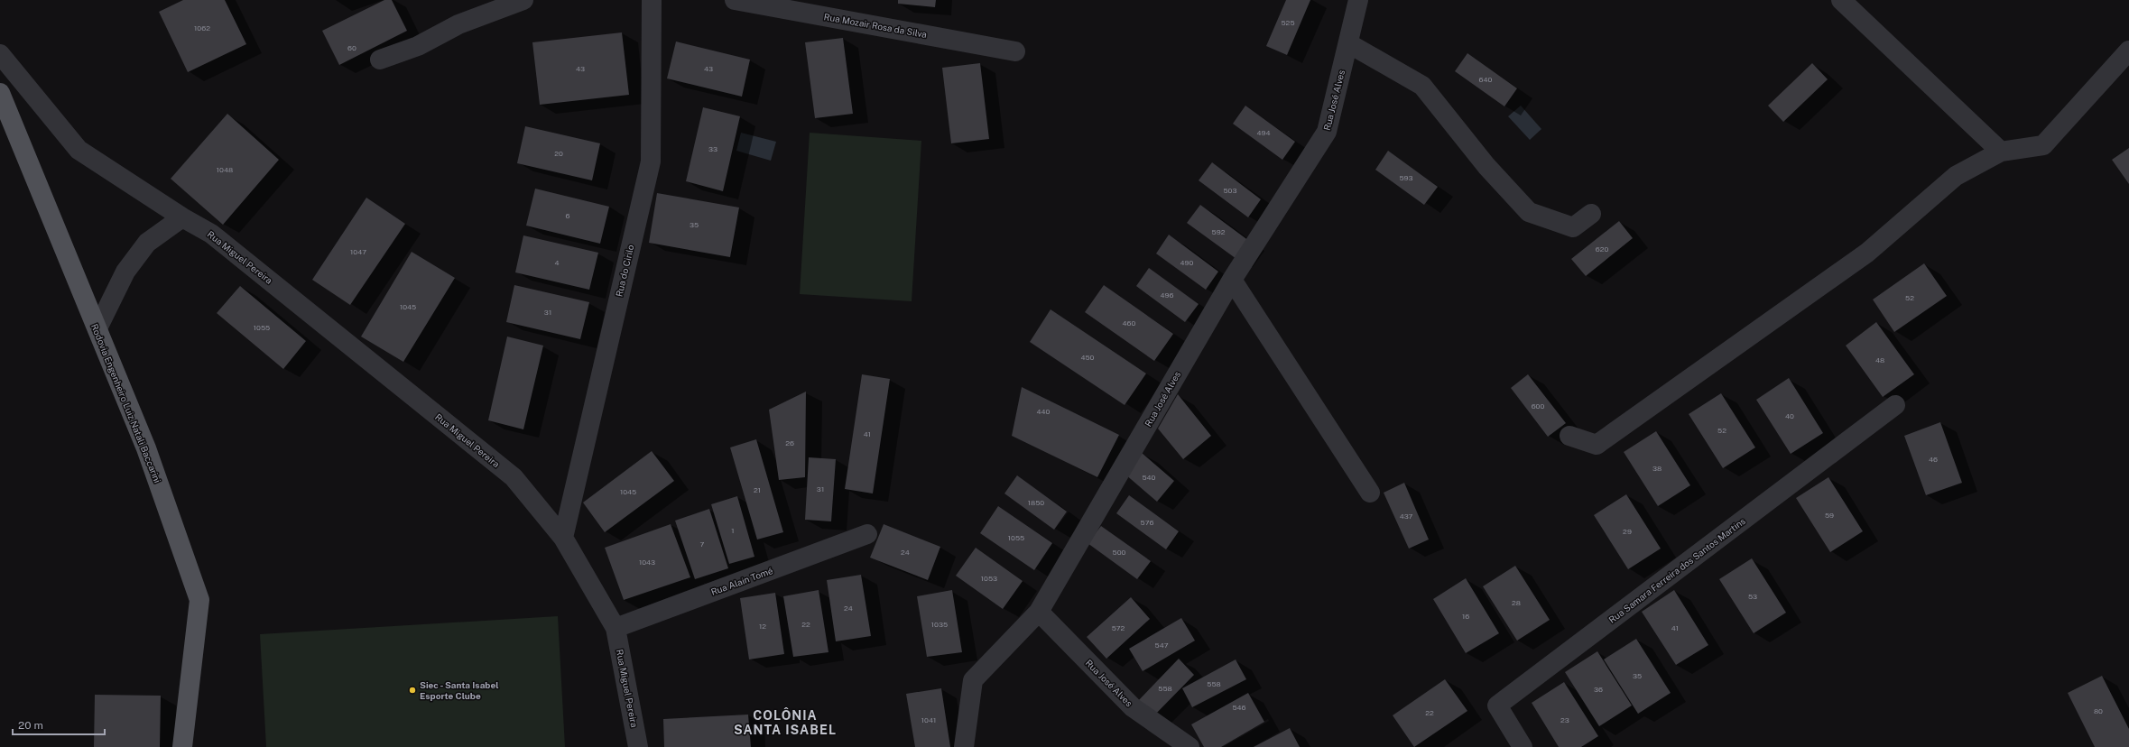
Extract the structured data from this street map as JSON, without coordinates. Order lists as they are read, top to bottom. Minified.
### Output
{"streets":{"main road":["Rodovia Engenheiro Luiz Natali Baccarini"],"street":["Rua Mozair Rosa da Silva","Rua José Alves","Rua Miguel Pereira","Rua do Cirilo","Rua Samara Ferreira dos Santos Martins","Rua Alain Tomé"]},"crossings":[["Rua Miguel Pereira","Rua do Cirilo"],["Rua Miguel Pereira","Rua Alain Tomé"]],"districts":["COLÔNIA SANTA ISABEL"],"places":["Siec - Santa Isabel Esporte Clube"],"house_numbers":["525","1062","60","43","43","640","494","33","20","1048","593","503","6","35","592","620","1047","4","490","496","52","1045","31","460","1055","450","48","600","440","40","52","41","26","46","38","540","31","21","1045","1850","59","437","576","1","29","1055","7","24","500","1043","1053","53","28","24","16","22","1035","12","572","41","547","35","558","558","36","546","80","22","1041","23"],"scale_bar":"20 m"}
